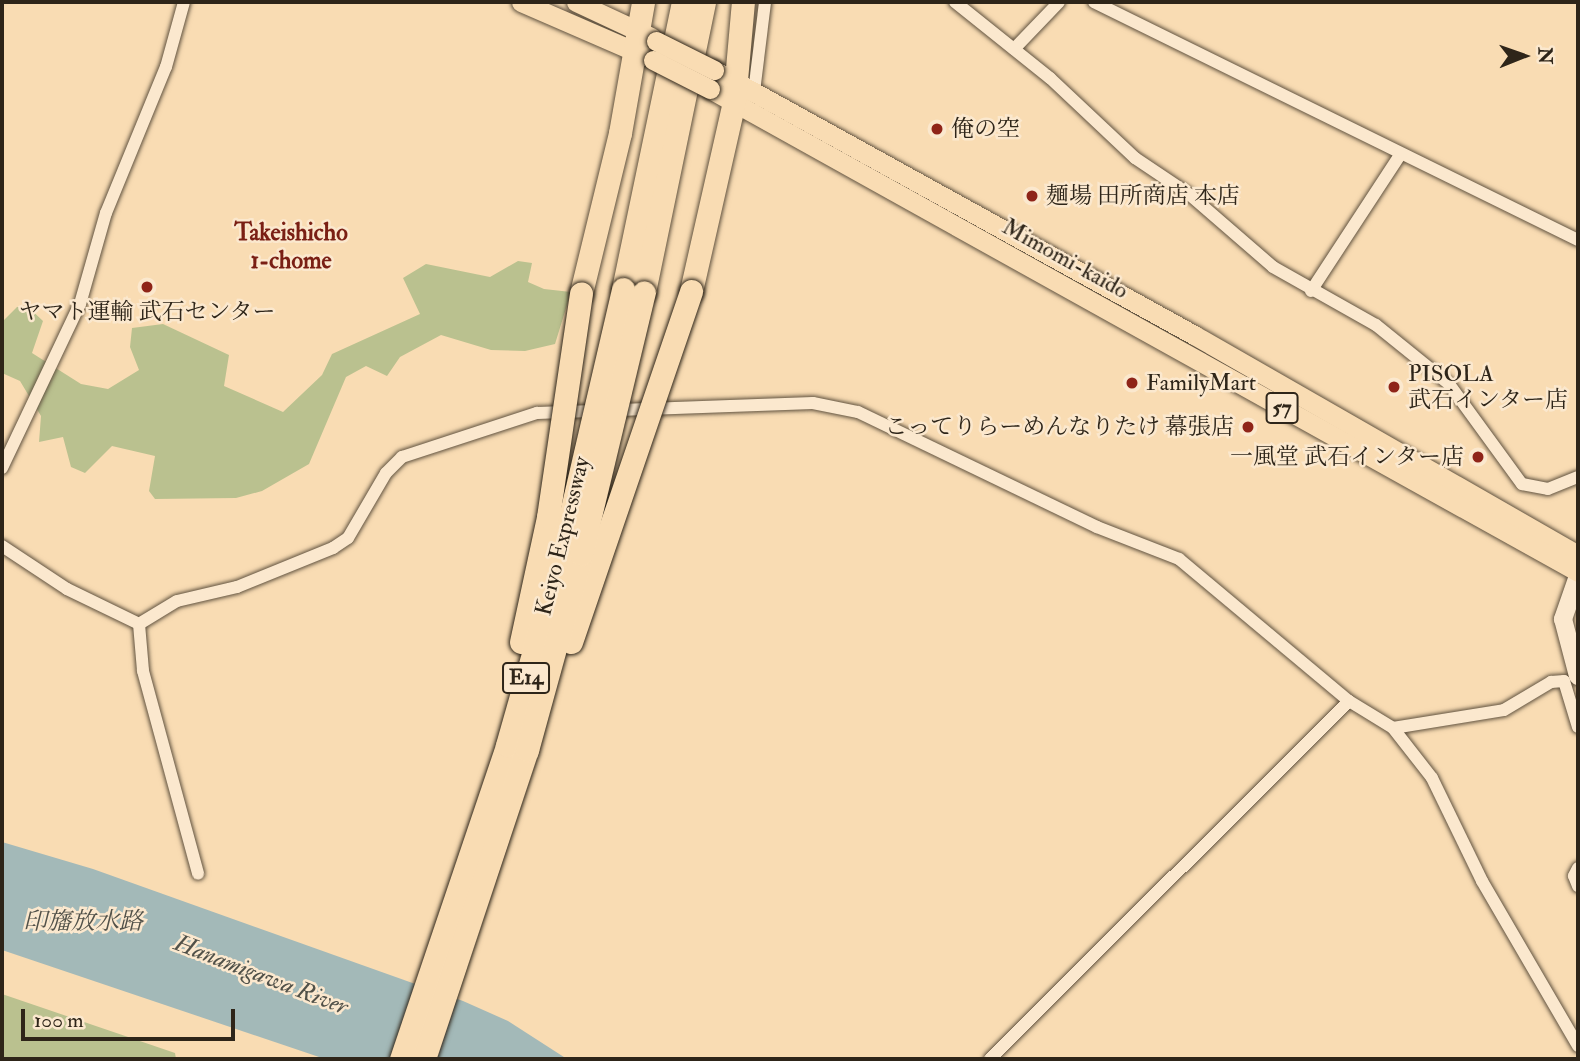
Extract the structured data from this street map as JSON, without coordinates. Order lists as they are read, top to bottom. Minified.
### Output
{"streets":{"highway":["Keiyo Expressway","E14"],"main road":["Mimomi-kaido","57"]},"districts":["Takeishicho 1-chome"],"water":["印旛放水路","Hanamigawa River"],"places":["俺の空","麺場 田所商店 本店","ヤマト運輸 武石センター","FamilyMart","PISOLA 武石インター店","こってりらーめんなりたけ 幕張店","一風堂 武石インター店"],"scale_bar":"100 m","north":"right"}
